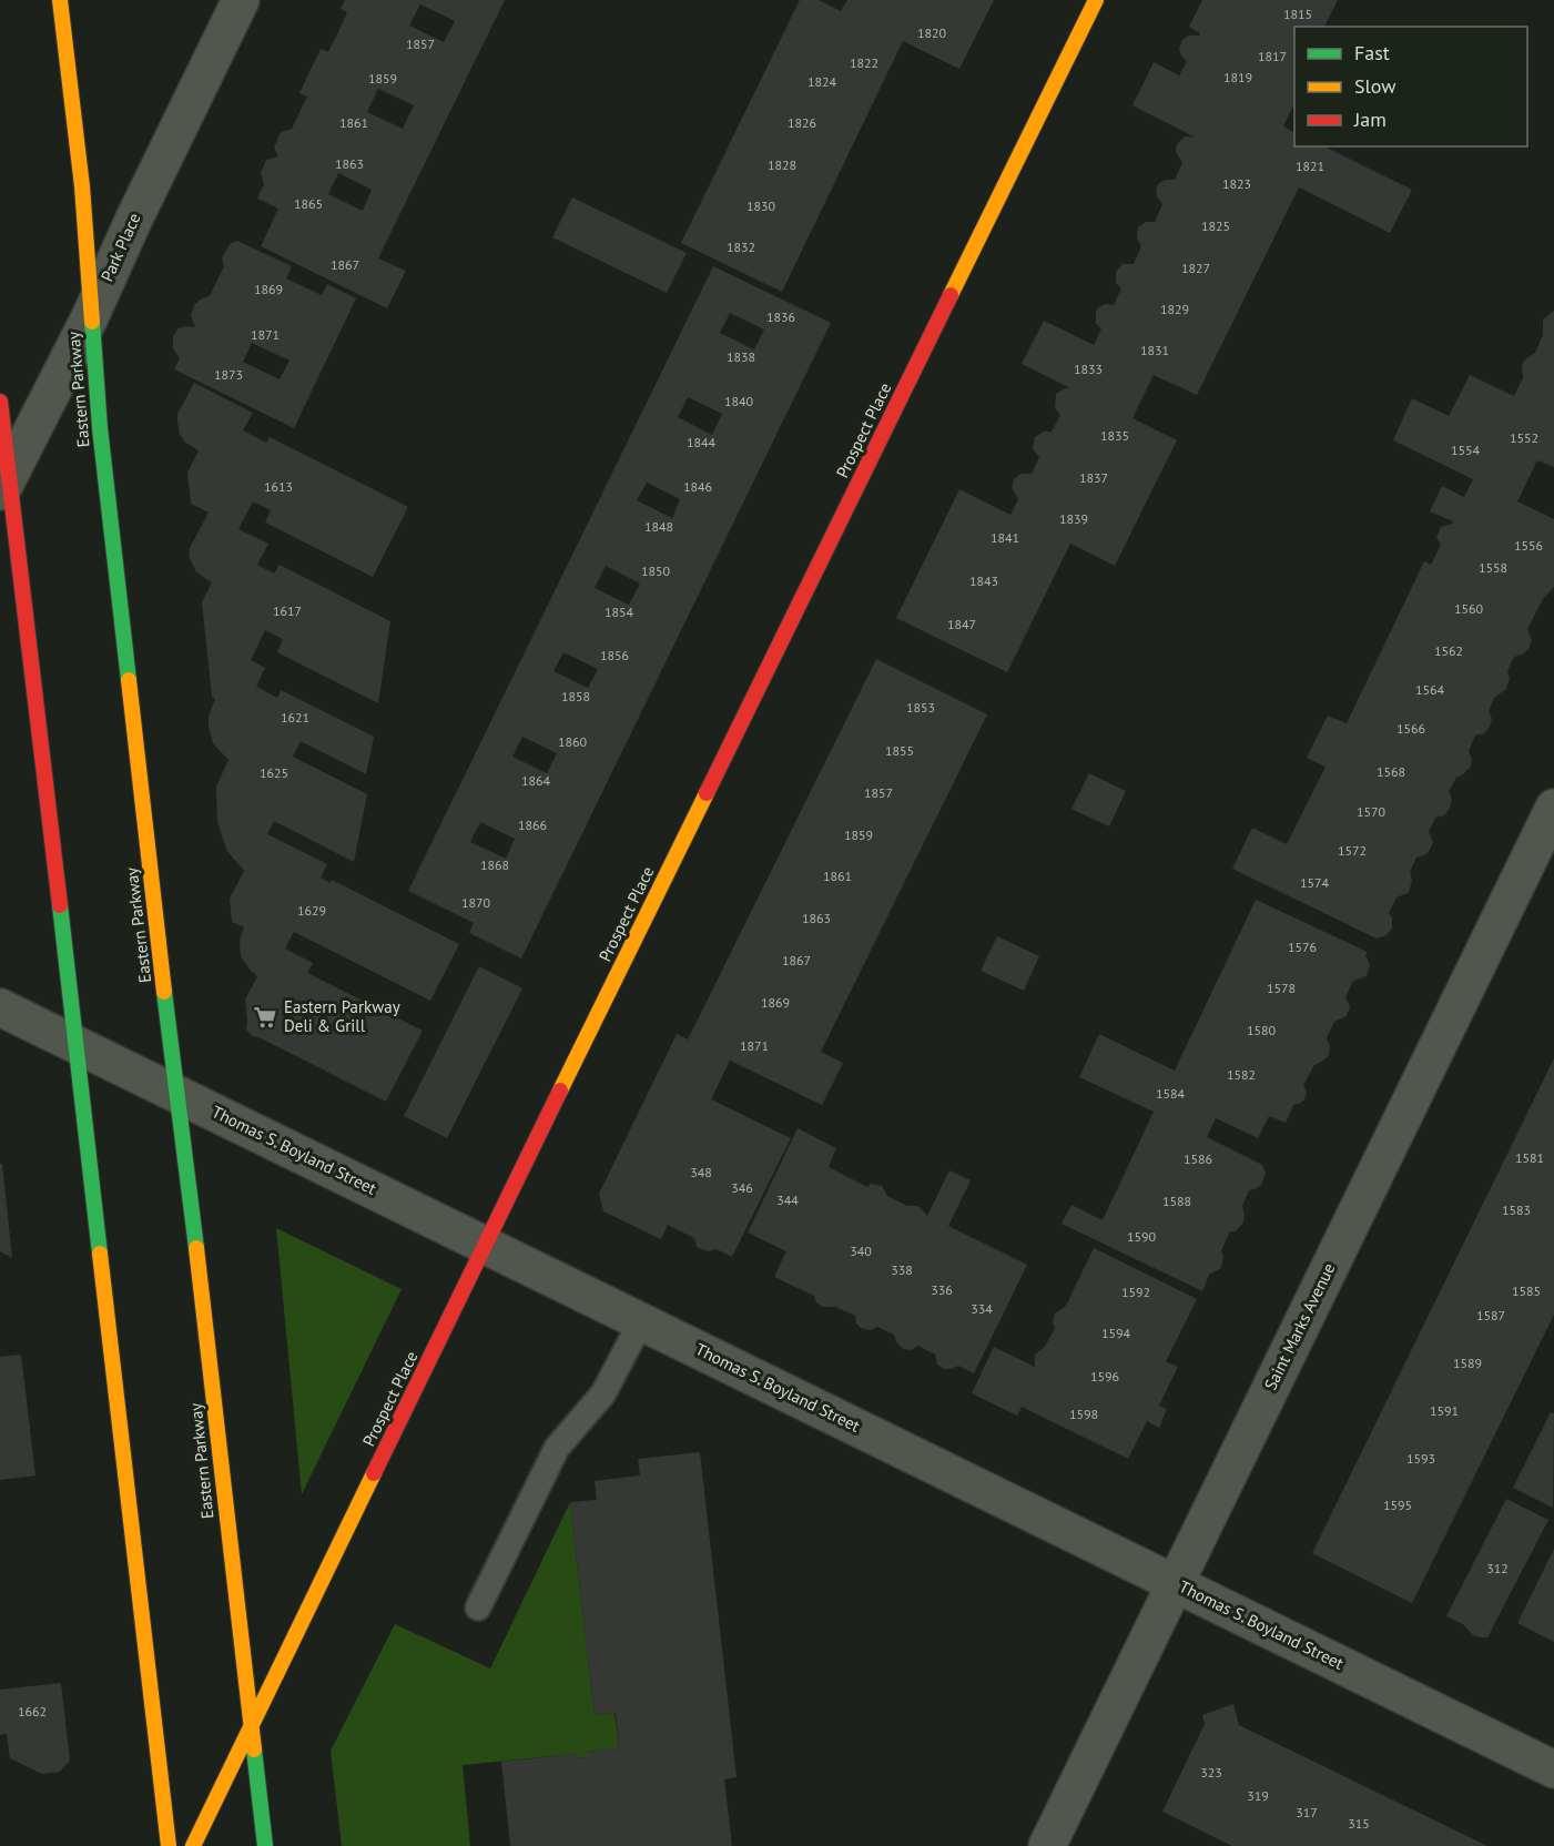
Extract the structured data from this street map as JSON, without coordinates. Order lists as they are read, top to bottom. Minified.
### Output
{"streets":{"main road":["Eastern Parkway","Prospect Place"],"street":["Park Place","Thomas S. Boyland Street","Saint Marks Avenue"]},"crossings":[["Park Place","Eastern Parkway"],["Eastern Parkway","Prospect Place"],["Eastern Parkway","Thomas S. Boyland Street"],["Prospect Place","Thomas S. Boyland Street"],["Thomas S. Boyland Street","Saint Marks Avenue"]],"places":{"supermarket":["Eastern Parkway Deli & Grill"]},"house_numbers":["1815","1820","1857","1817","1822","1819","1859","1824","1861","1826","1863","1828","1821","1823","1865","1830","1825","1832","1867","1827","1869","1829","1836","1871","1831","1838","1833","1873","1840","1835","1552","1844","1554","1837","1613","1846","1839","1848","1841","1556","1558","1850","1843","1560","1617","1854","1847","1562","1856","1564","1858","1853","1621","1566","1860","1855","1568","1625","1864","1857","1570","1866","1859","1572","1868","1861","1574","1870","1629","1863","1576","1867","1578","1869","1580","1871","1582","1584","1581","1586","348","346","344","1588","1583","1590","340","338","336","1585","1592","334","1587","1594","1589","1596","1591","1598","1593","1595","312","1662","323","319","317","315"],"legend":["Fast","Slow","Jam"]}
